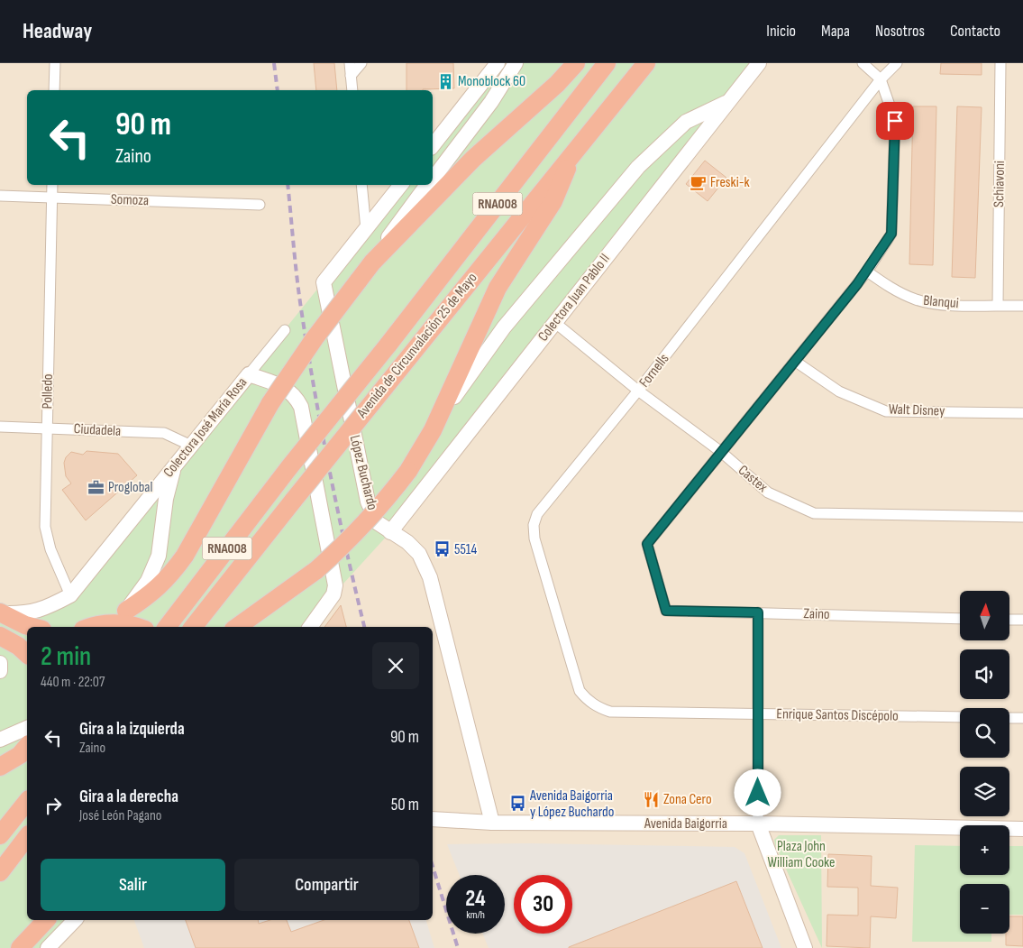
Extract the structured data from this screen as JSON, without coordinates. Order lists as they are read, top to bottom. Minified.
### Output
{"streets":{"highway":["RNA008","Avenida de Circunvalación 25 de Mayo"],"main road":["Colectora Juan Pablo II","Colectora José María Rosa","López Buchardo","Avenida Baigorria"],"street":["Schiavoni","Somoza","Blanqui","Fornells","Polledo","Walt Disney","Ciudadela","Castex","Zaino","Enrique Santos Discépolo"]},"crossings":[["Schiavoni","Blanqui"],["Somoza","Polledo"],["Colectora Juan Pablo II","López Buchardo"],["Colectora Juan Pablo II","Castex"],["Fornells","Castex"],["Fornells","Enrique Santos Discépolo"],["Polledo","Colectora José María Rosa"],["Polledo","Ciudadela"],["Colectora José María Rosa","Ciudadela"],["López Buchardo","Avenida Baigorria"],["Castex","Zaino"]],"parks":["Plaza John William Cooke"],"places":{"building":["Monoblock 60"],"cafe":["Freski-k"],"office":["Proglobal"],"bus stop":["5514","Avenida Baigorria y López Buchardo"],"restaurant":["Zona Cero"]},"north":"top","page":{"header":"Headway","nav":["Inicio","Mapa","Nosotros","Contacto"],"turn":["90 m","Zaino"],"map_buttons":["+","−"],"heading":["2 min","440 m · 22:07"],"list":[{"name":"Gira a la izquierda","note":"Zaino","value":"90 m"},{"name":"Gira a la derecha","note":"José León Pagano","value":"50 m"}],"buttons":["Salir","Compartir"],"speed":"24 km/h","limit":"30"}}
